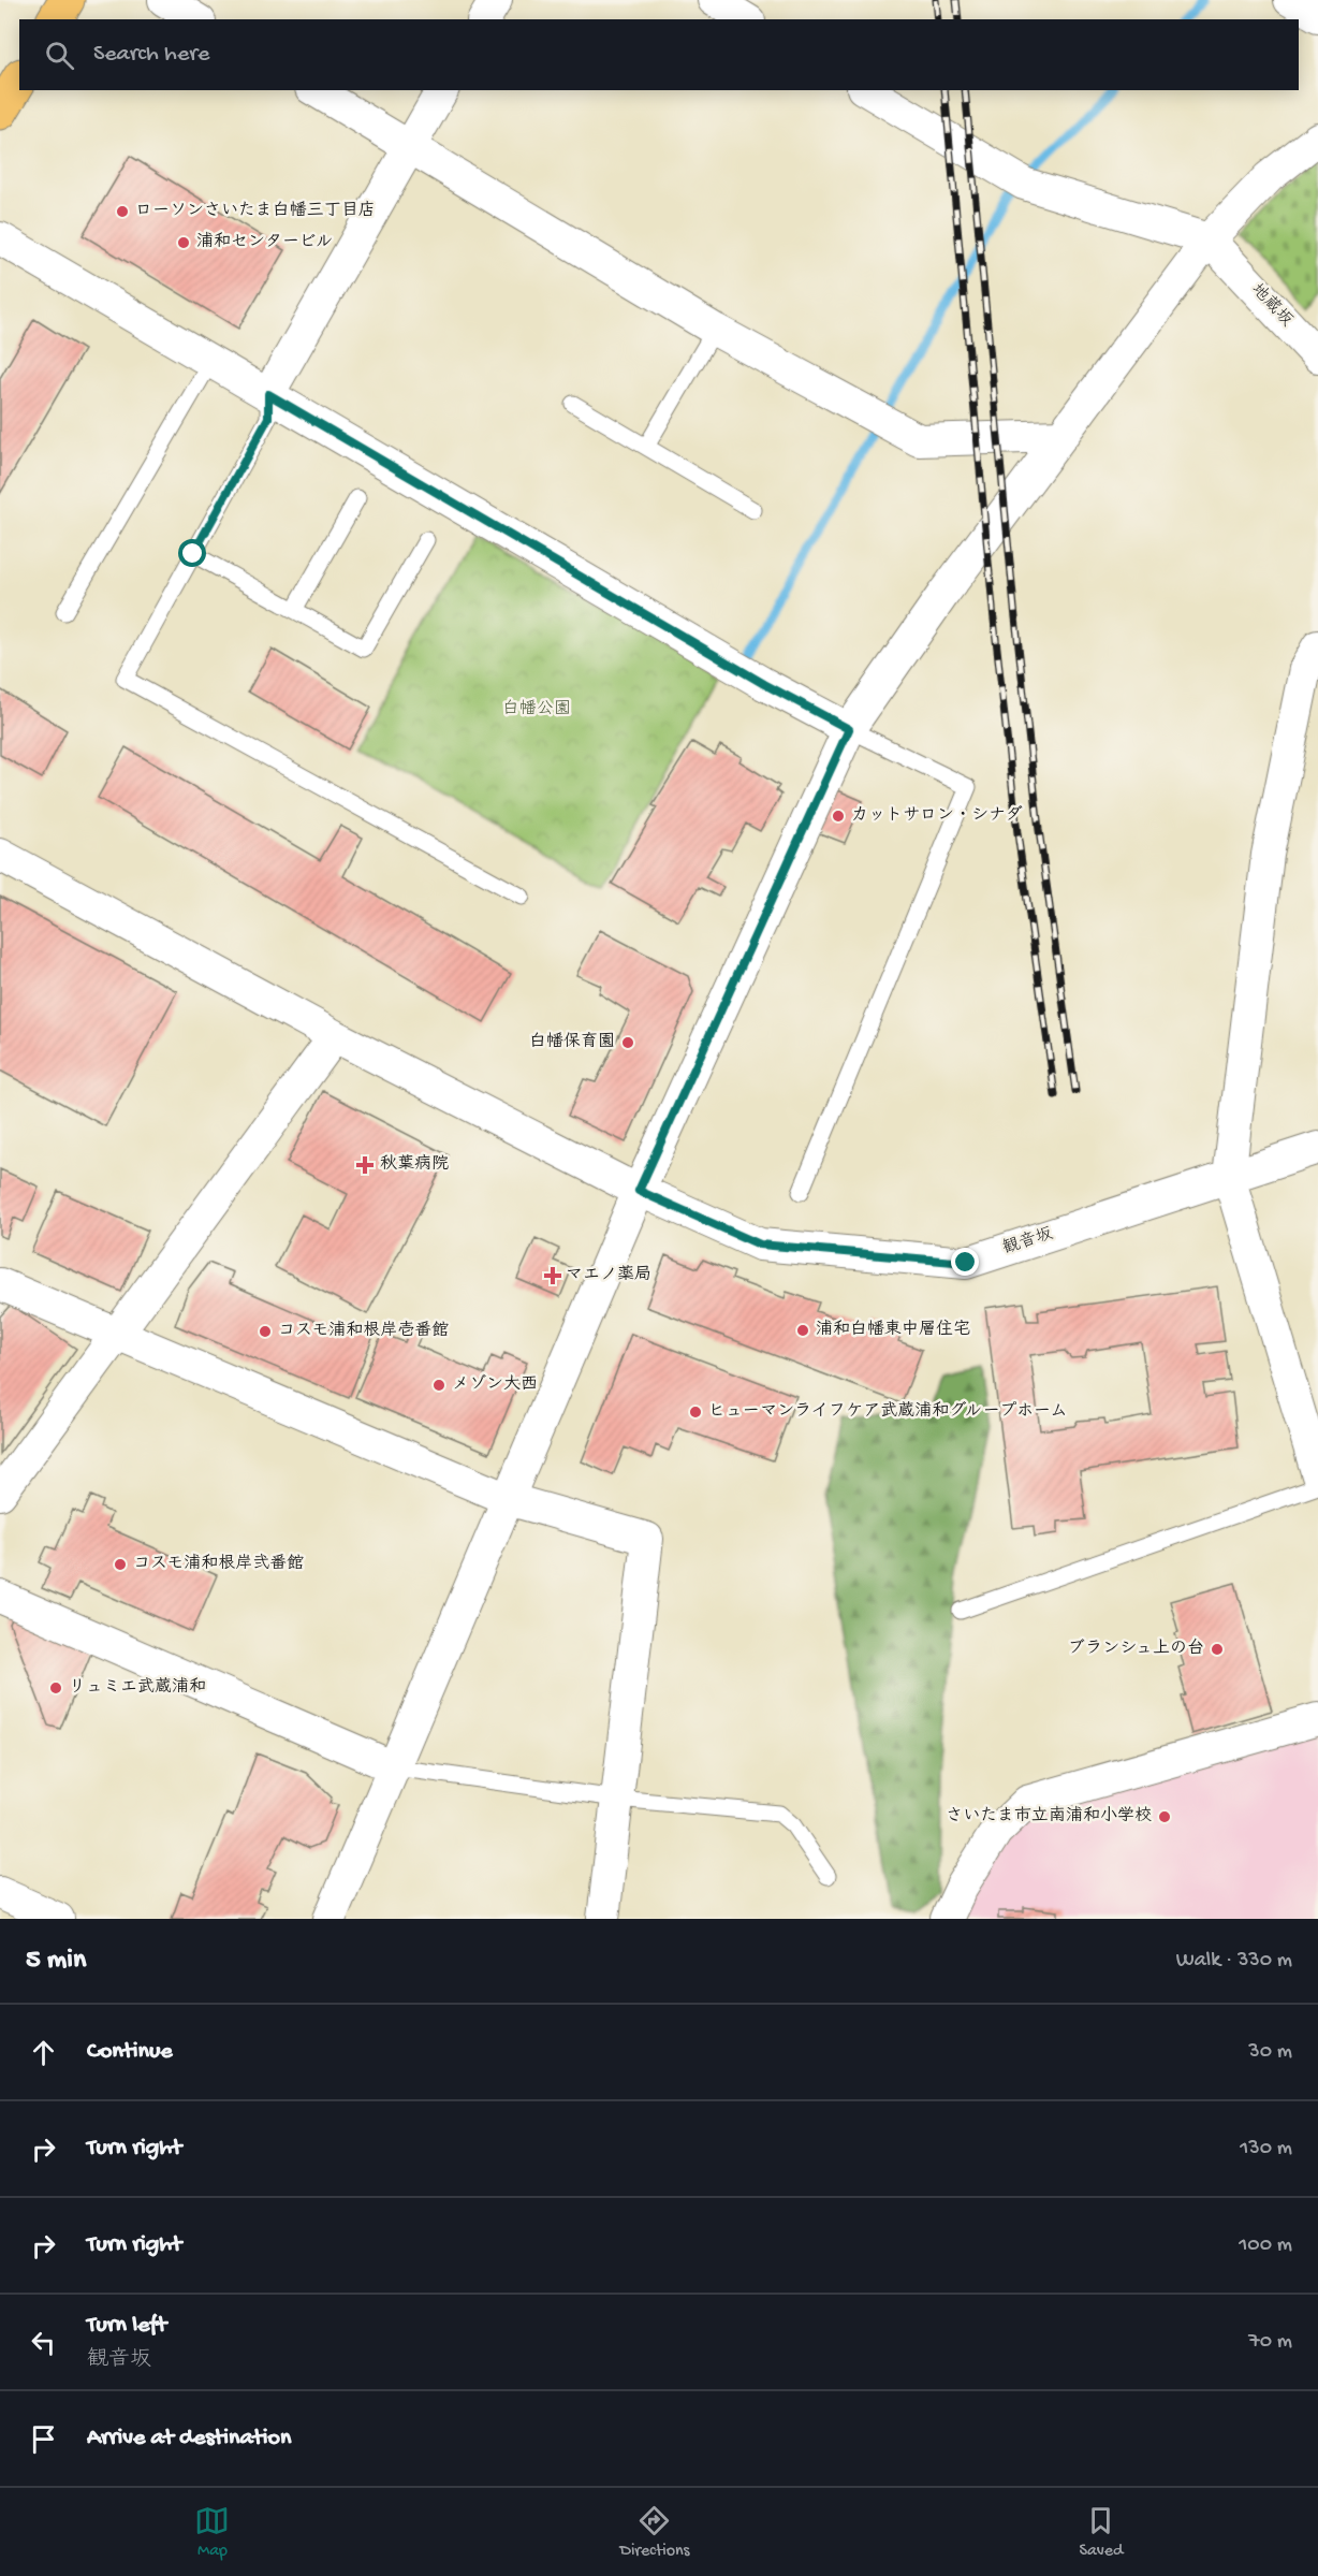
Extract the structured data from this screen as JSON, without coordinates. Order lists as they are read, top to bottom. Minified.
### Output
{"streets":{"street":["地蔵坂","観音坂"]},"parks":["白幡公園"],"places":{"other":["ローソンさいたま白幡三丁目店","浦和センタービル","カットサロン・シナダ","白幡保育園","浦和白幡東中層住宅","コスモ浦和根岸壱番館","メゾン大西","ヒューマンライフケア武蔵浦和グループホーム","コスモ浦和根岸弐番館","ブランシュ上の台","リュミエ武蔵浦和","さいたま市立南浦和小学校"],"health":["秋葉病院","マエノ薬局"]},"page":{"search":"Search here","heading":["5 min","Walk · 330 m"],"list":[["Continue","30 m"],["Turn right","130 m"],["Turn right","100 m"],["Turn left","観音坂","70 m"],"Arrive at destination"],"nav":["Map","Directions","Saved"]}}
